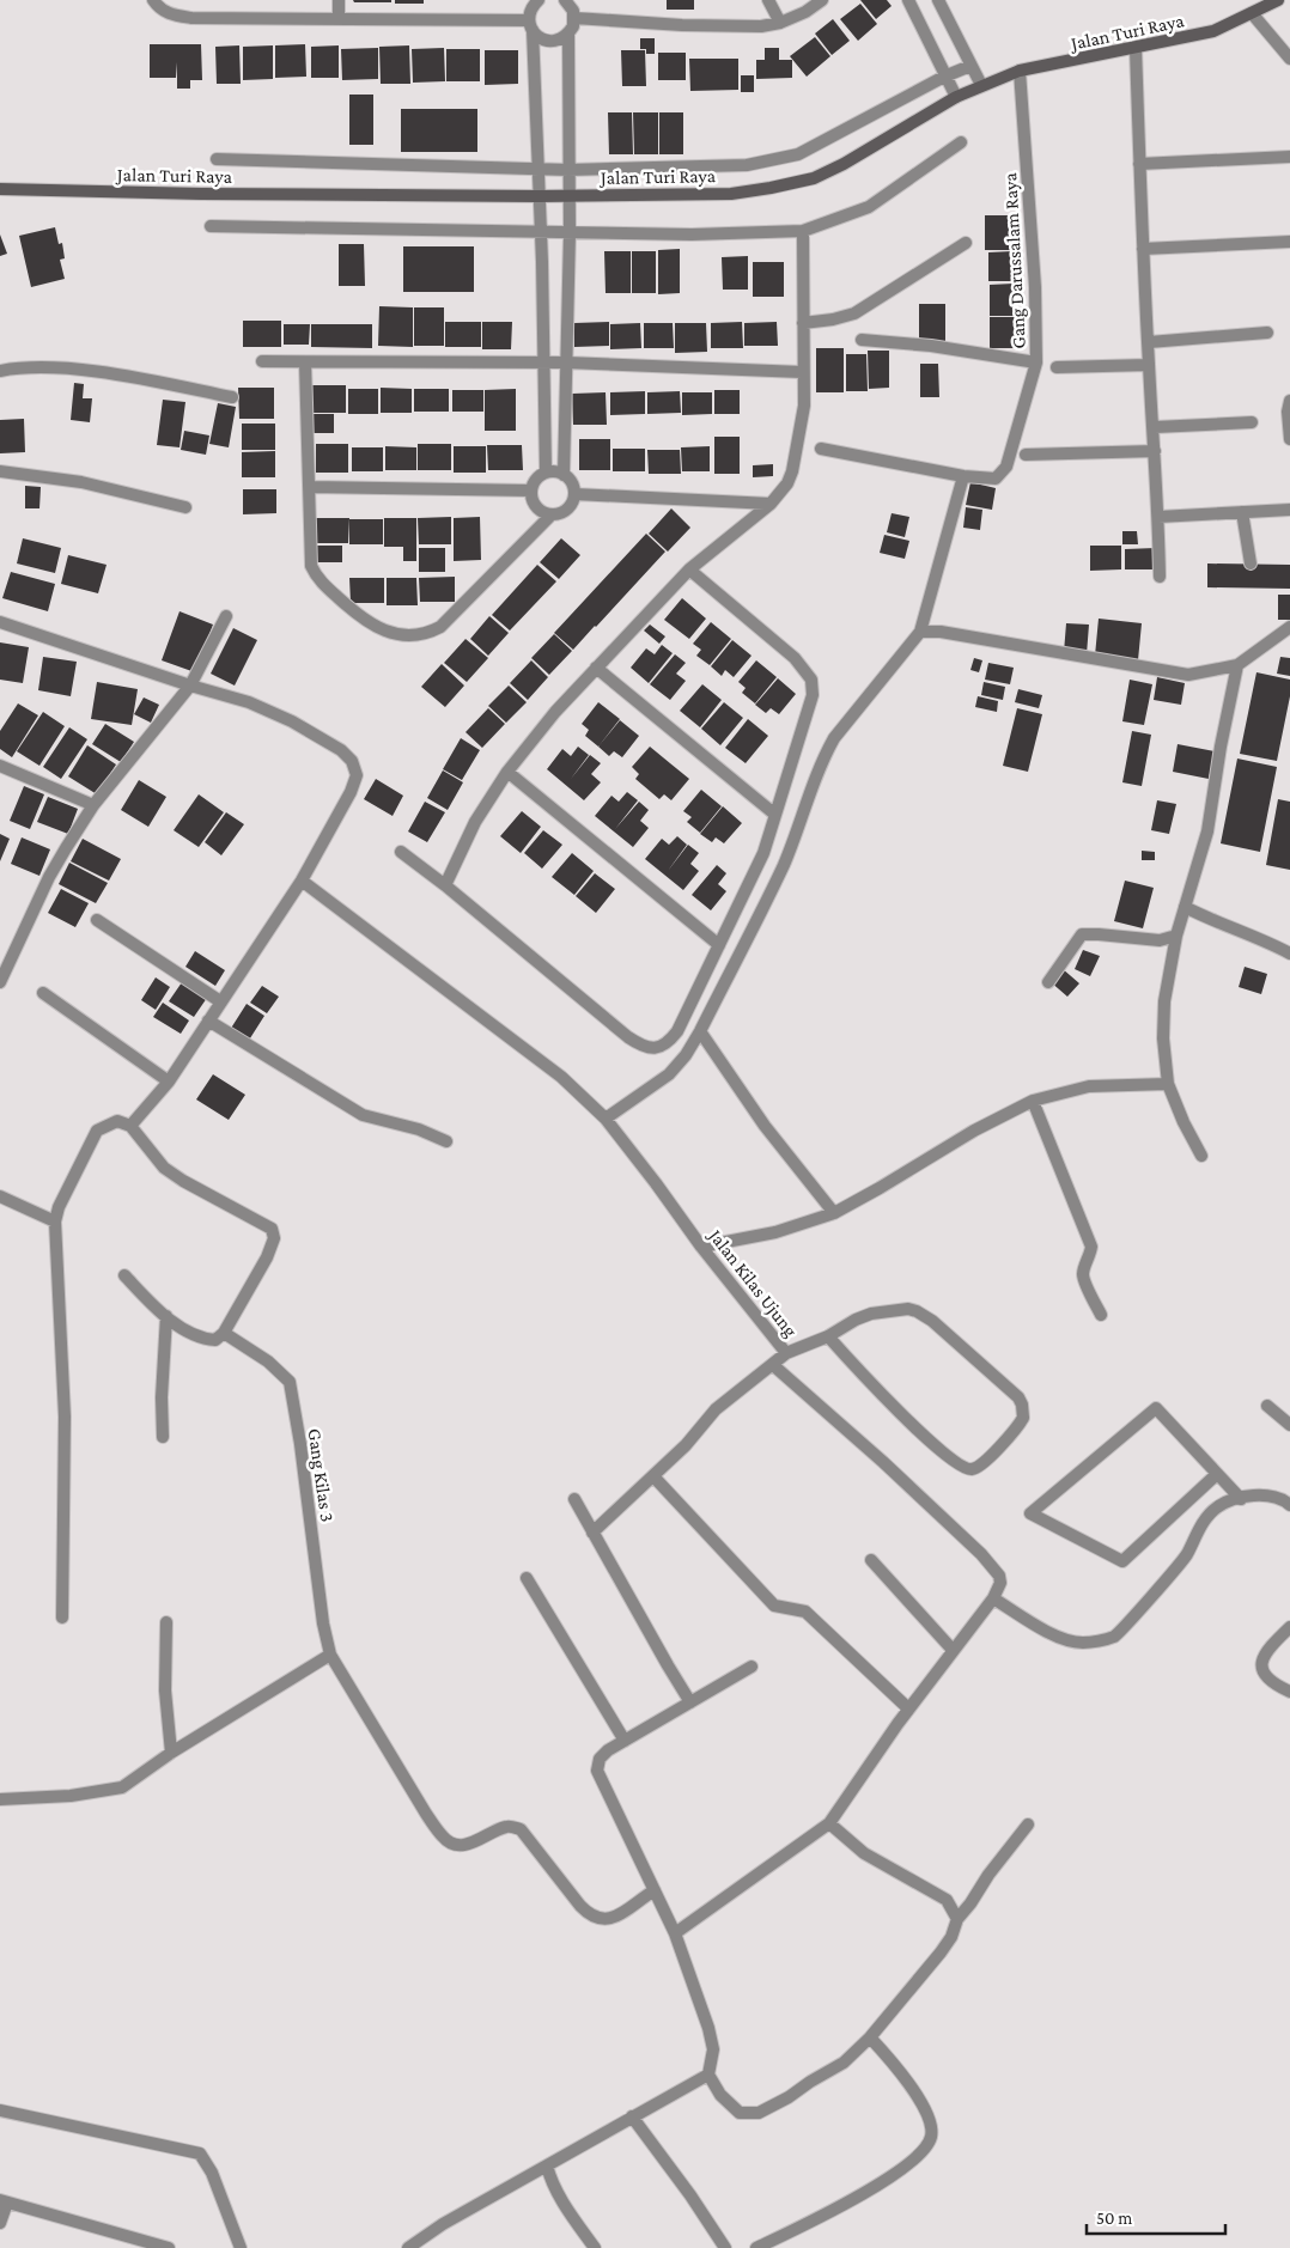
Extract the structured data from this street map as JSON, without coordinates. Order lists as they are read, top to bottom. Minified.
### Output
{"streets":{"street":["Jalan Turi Raya","Gang Darussalam Raya","Jalan Kilas Ujung","Gang Kilas 3"]},"crossings":[["Jalan Turi Raya","Gang Darussalam Raya"]],"scale_bar":"50 m"}
